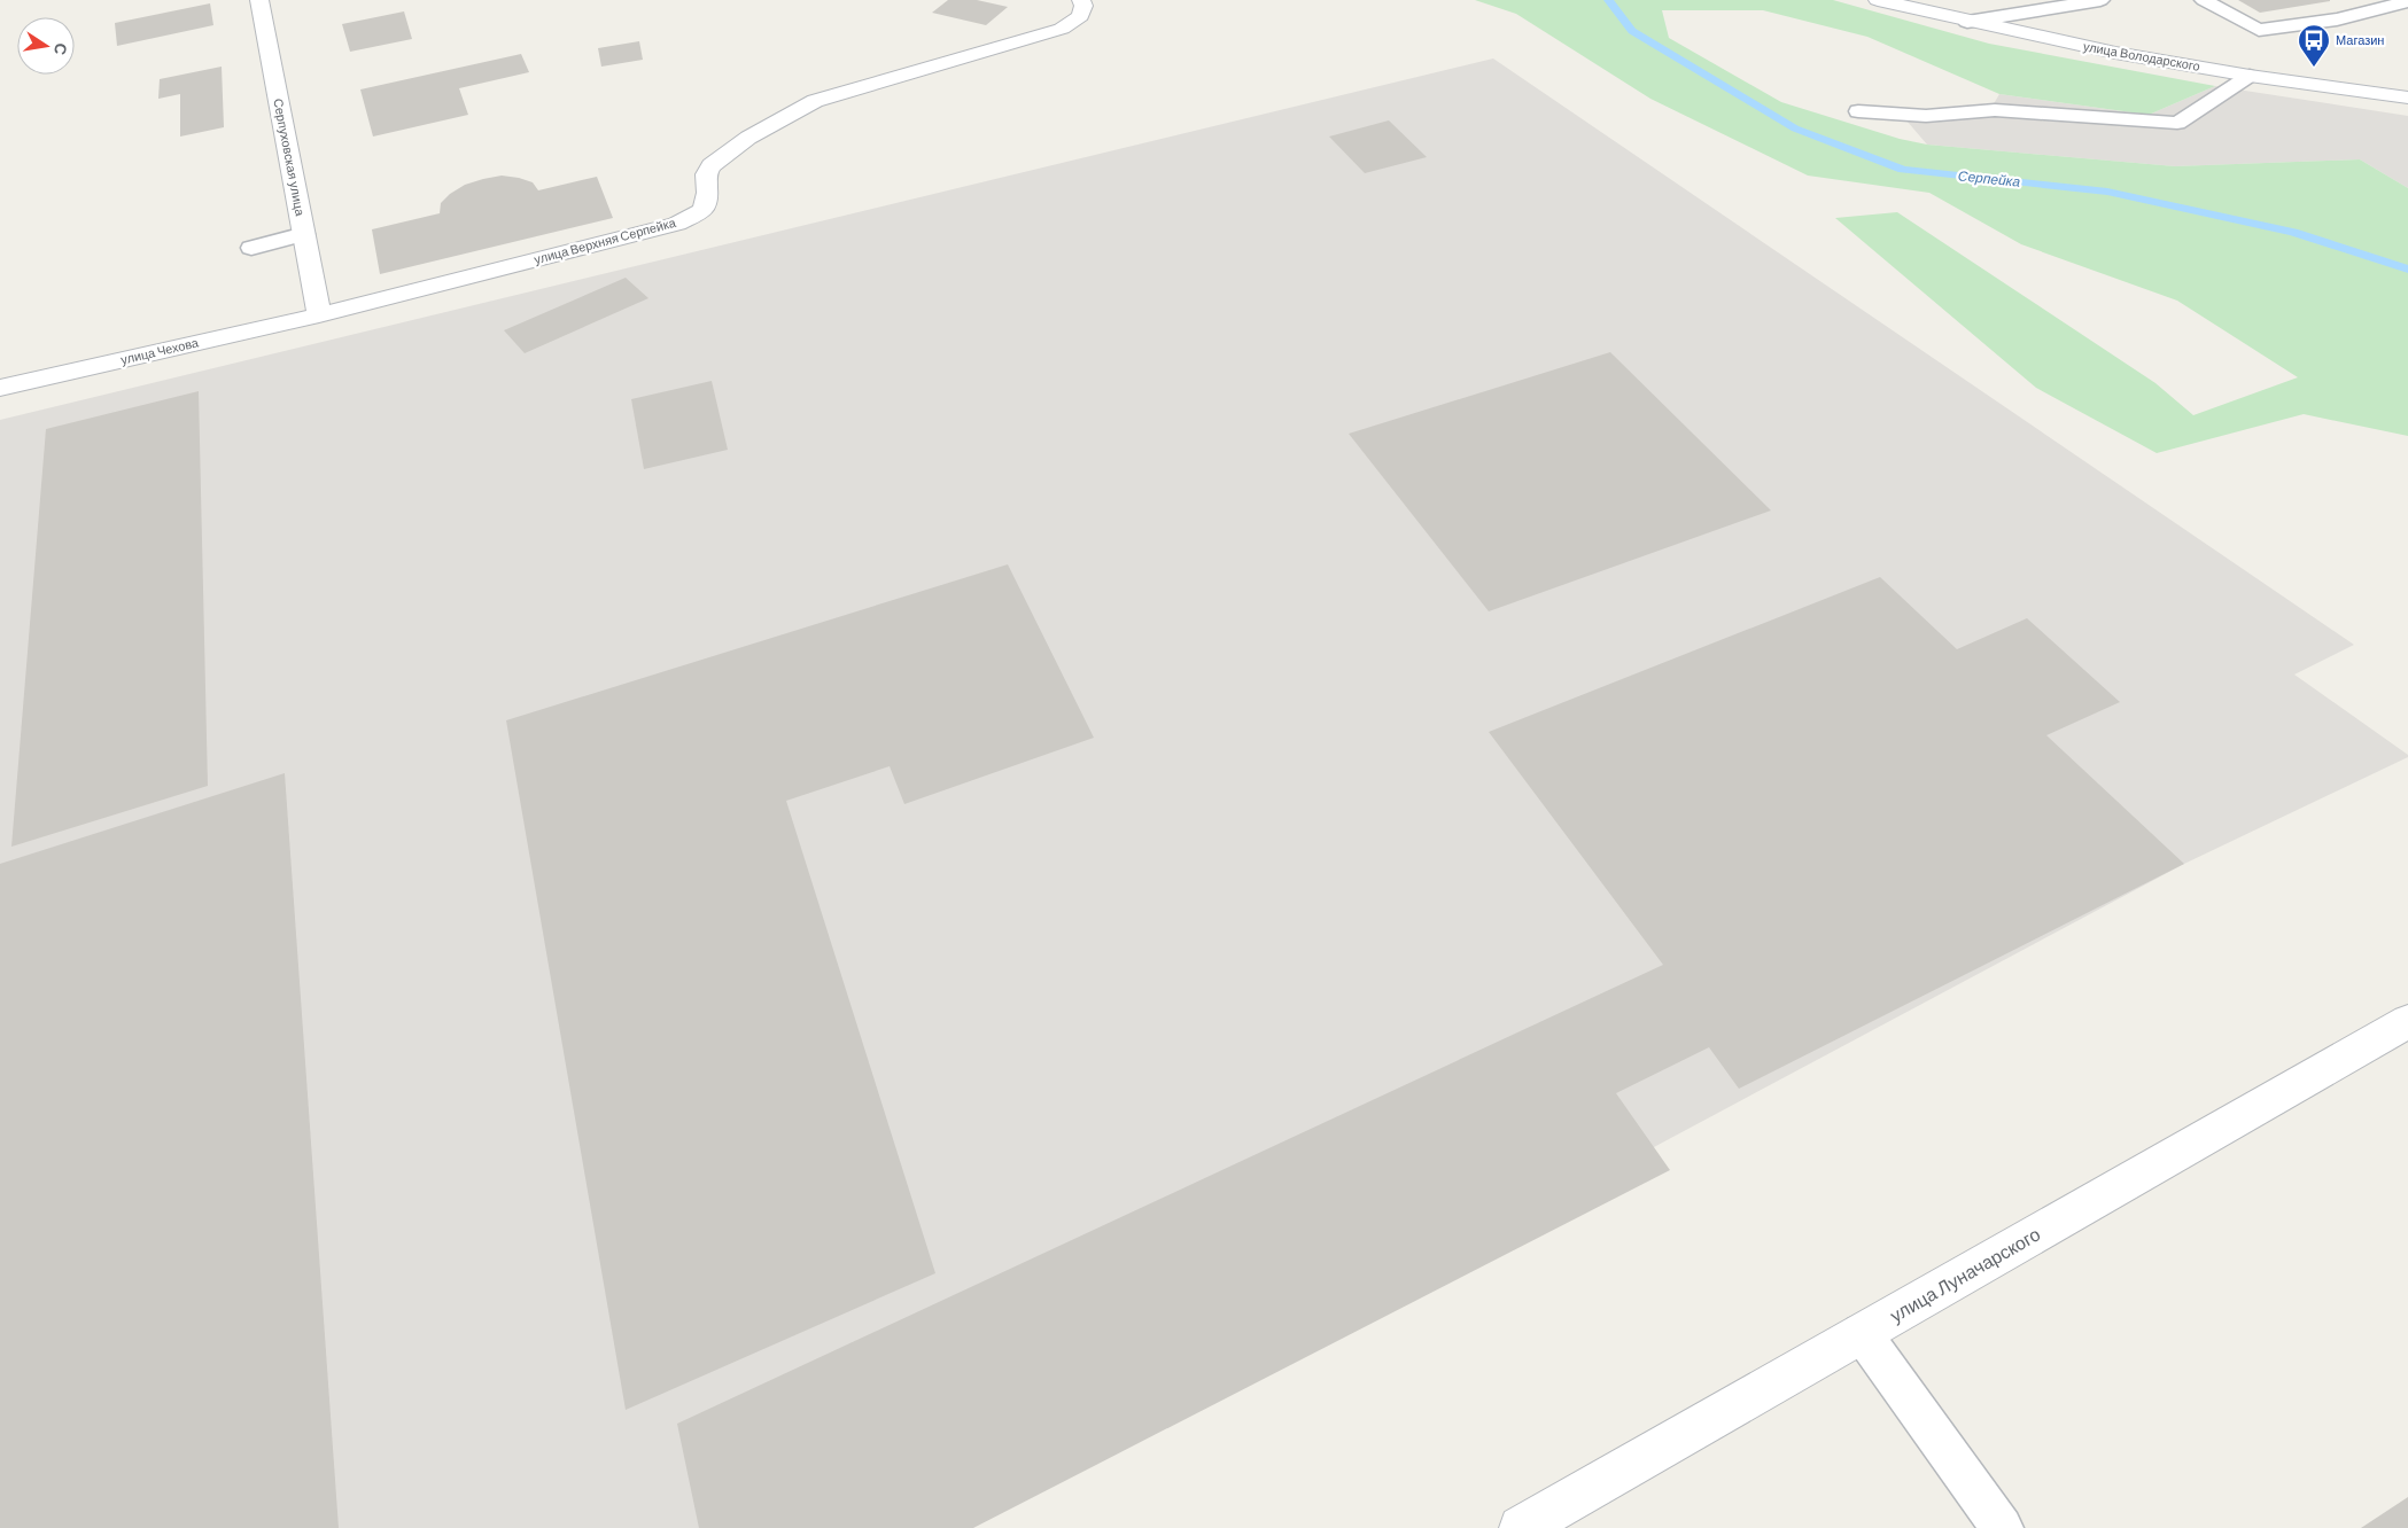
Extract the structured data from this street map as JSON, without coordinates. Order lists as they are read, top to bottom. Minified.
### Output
{"streets":{"street":["улица Володарского","Серпуховская улица","улица Верхняя Серпейка","улица Чехова","улица Луначарского"]},"crossings":[["Серпуховская улица","улица Верхняя Серпейка"],["Серпуховская улица","улица Чехова"],["улица Верхняя Серпейка","улица Чехова"]],"water":["Серпейка"],"places":{"bus stop":["Магазин"]},"north":"right"}
